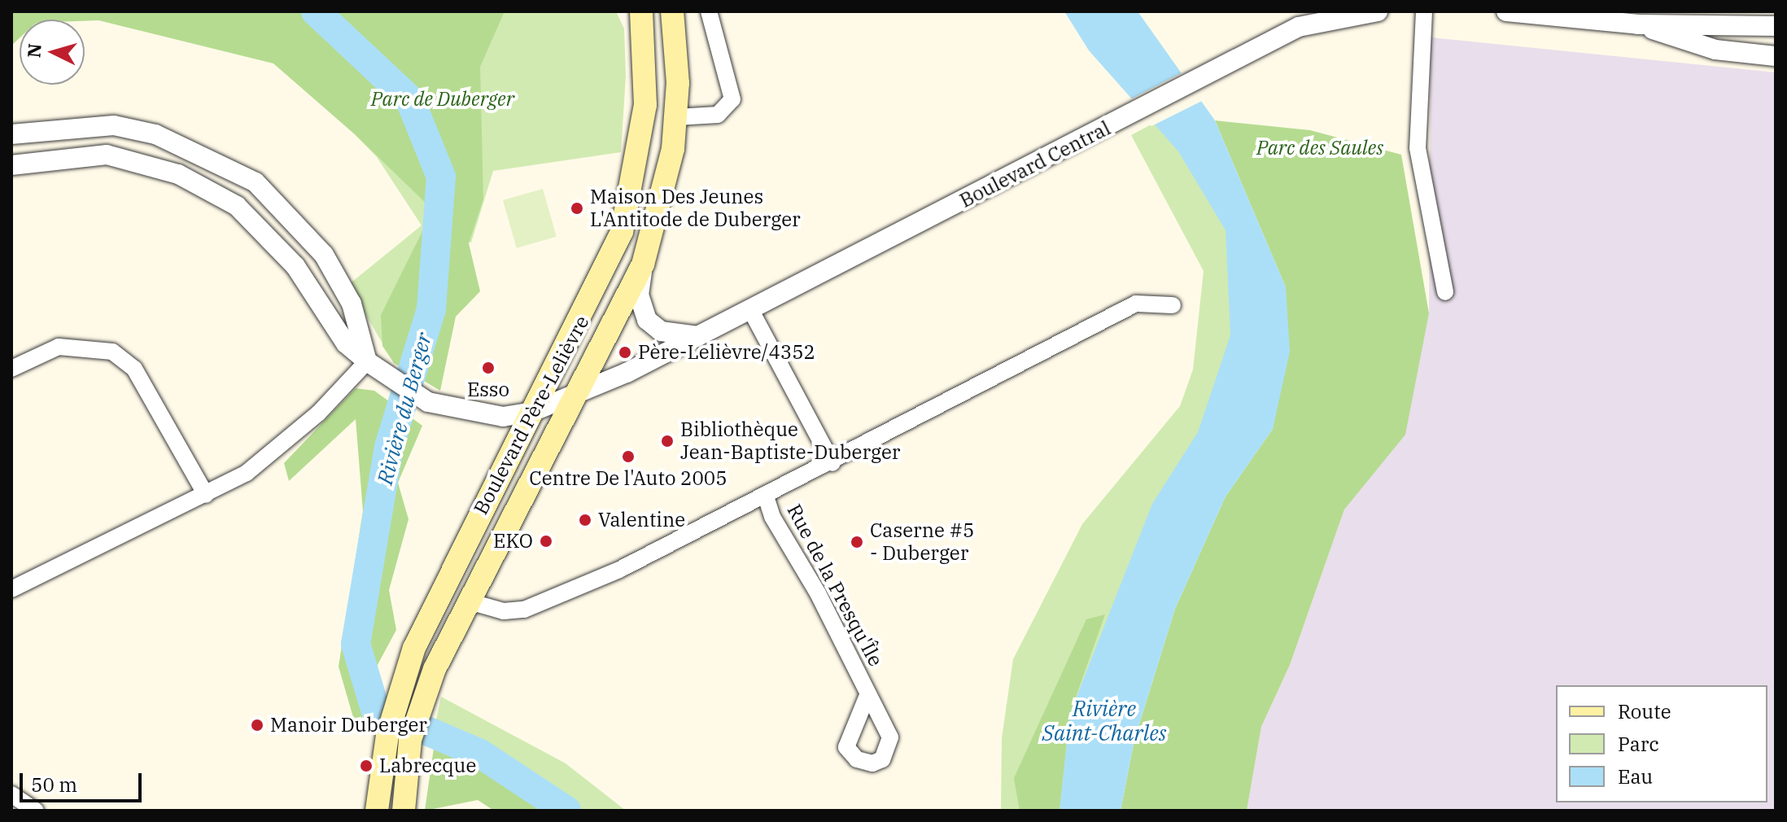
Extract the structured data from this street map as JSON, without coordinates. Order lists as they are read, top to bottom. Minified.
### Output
{"streets":{"main road":["Boulevard Père-Lelièvre"],"street":["Boulevard Central","Rue de la Presqu'Île"]},"crossings":[["Boulevard Central","Boulevard Père-Lelièvre"]],"water":["Rivière du Berger","Rivière Saint-Charles"],"parks":["Parc de Duberger","Parc des Saules"],"places":["Maison Des Jeunes L'Antitode de Duberger","Père-Lelièvre/4352","Esso","Bibliothèque Jean-Baptiste-Duberger","Centre De l'Auto 2005","Valentine","EKO","Caserne #5 - Duberger","Manoir Duberger","Labrecque"],"legend":["Route","Parc","Eau"],"scale_bar":"50 m","north":"left"}
